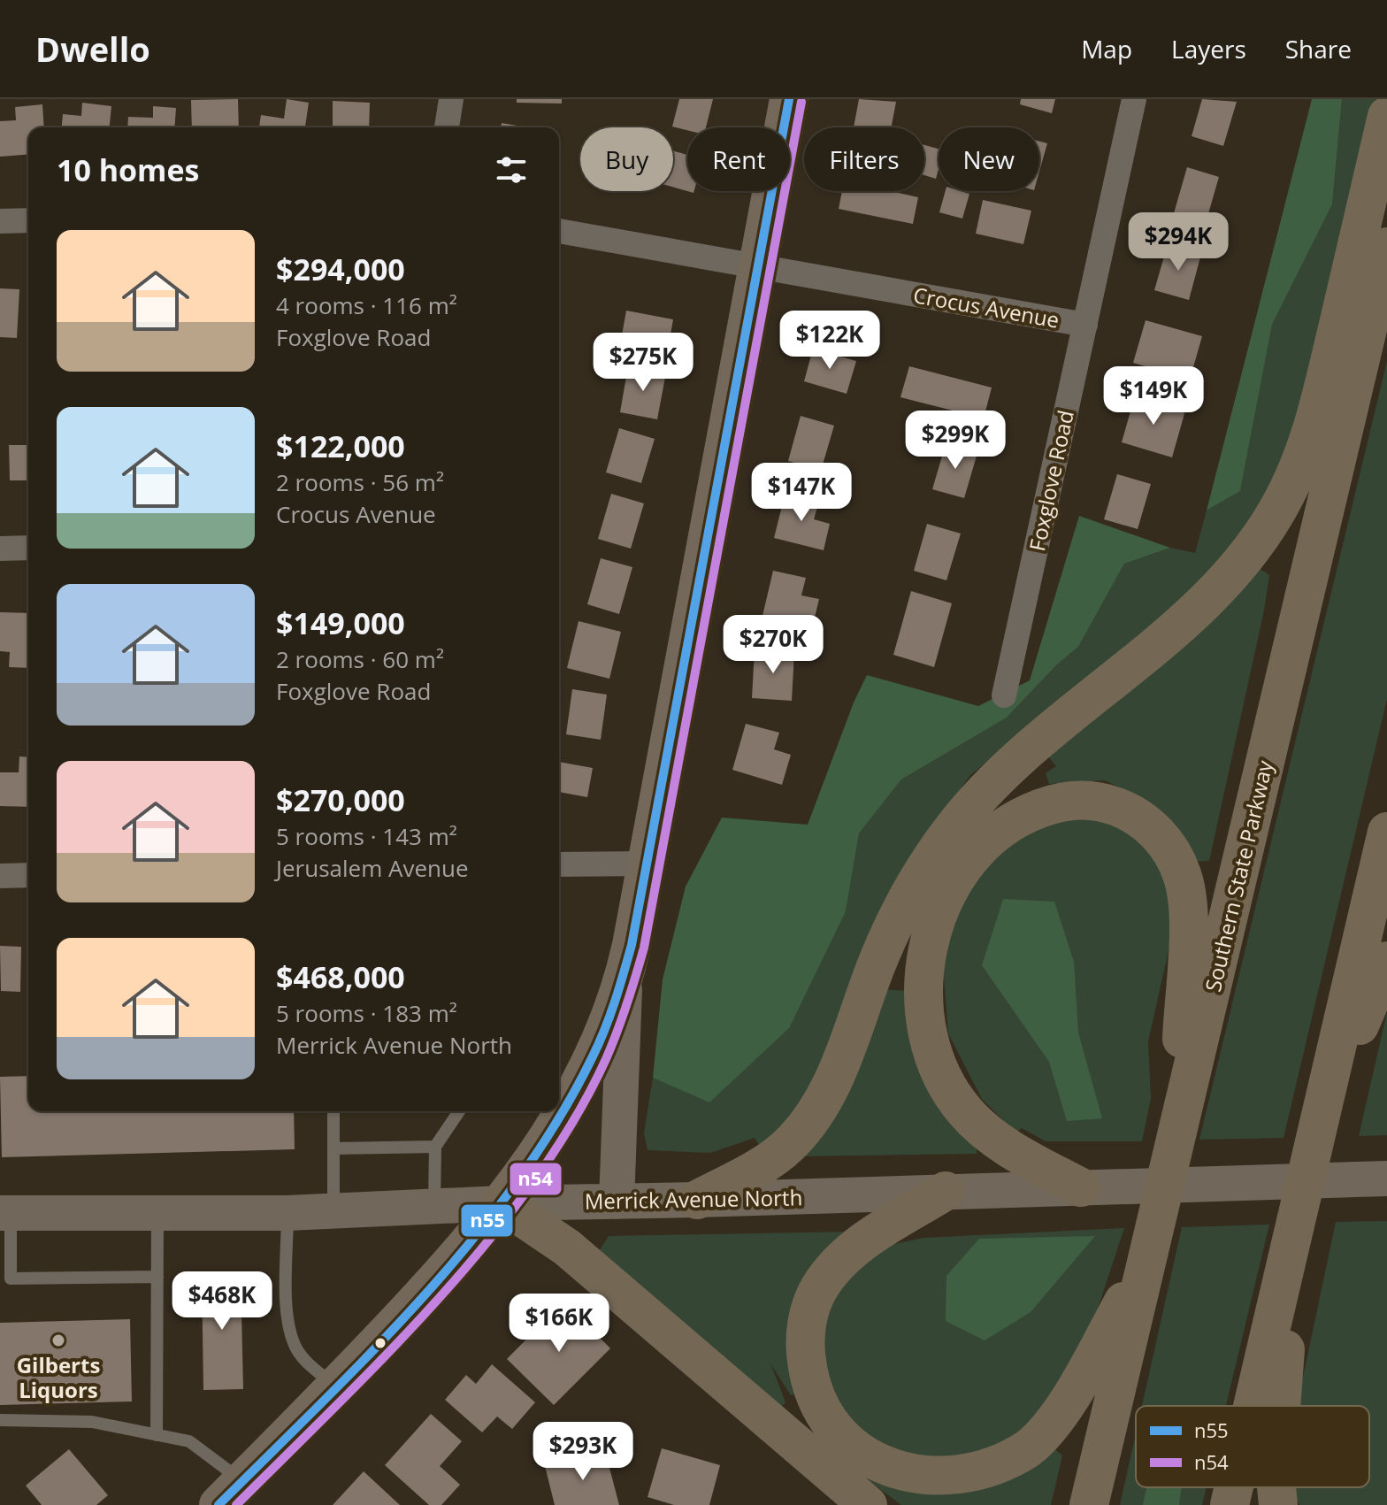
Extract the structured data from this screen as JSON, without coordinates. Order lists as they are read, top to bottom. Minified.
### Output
{"streets":{"highway":["Southern State Parkway"],"main road":["Merrick Avenue North"],"street":["Crocus Avenue","Foxglove Road"]},"crossings":[["Crocus Avenue","Foxglove Road"]],"places":["Gilberts Liquors"],"lines":["transit line n55","transit line n54"],"legend":["n55","n54"],"page":{"header":"Dwello","nav":["Map","Layers","Share"],"chip":["Buy","Rent","Filters","New"],"heading":"10 homes","price":["$294K","$122K","$275K","$149K","$299K","$147K","$270K","$468K","$166K","$293K"],"list":[{"name":"$294,000","note":"4 rooms · 116 m² · Foxglove Road"},{"name":"$122,000","note":"2 rooms · 56 m² · Crocus Avenue"},{"name":"$149,000","note":"2 rooms · 60 m² · Foxglove Road"},{"name":"$270,000","note":"5 rooms · 143 m² · Jerusalem Avenue"},{"name":"$468,000","note":"5 rooms · 183 m² · Merrick Avenue North"}]}}
